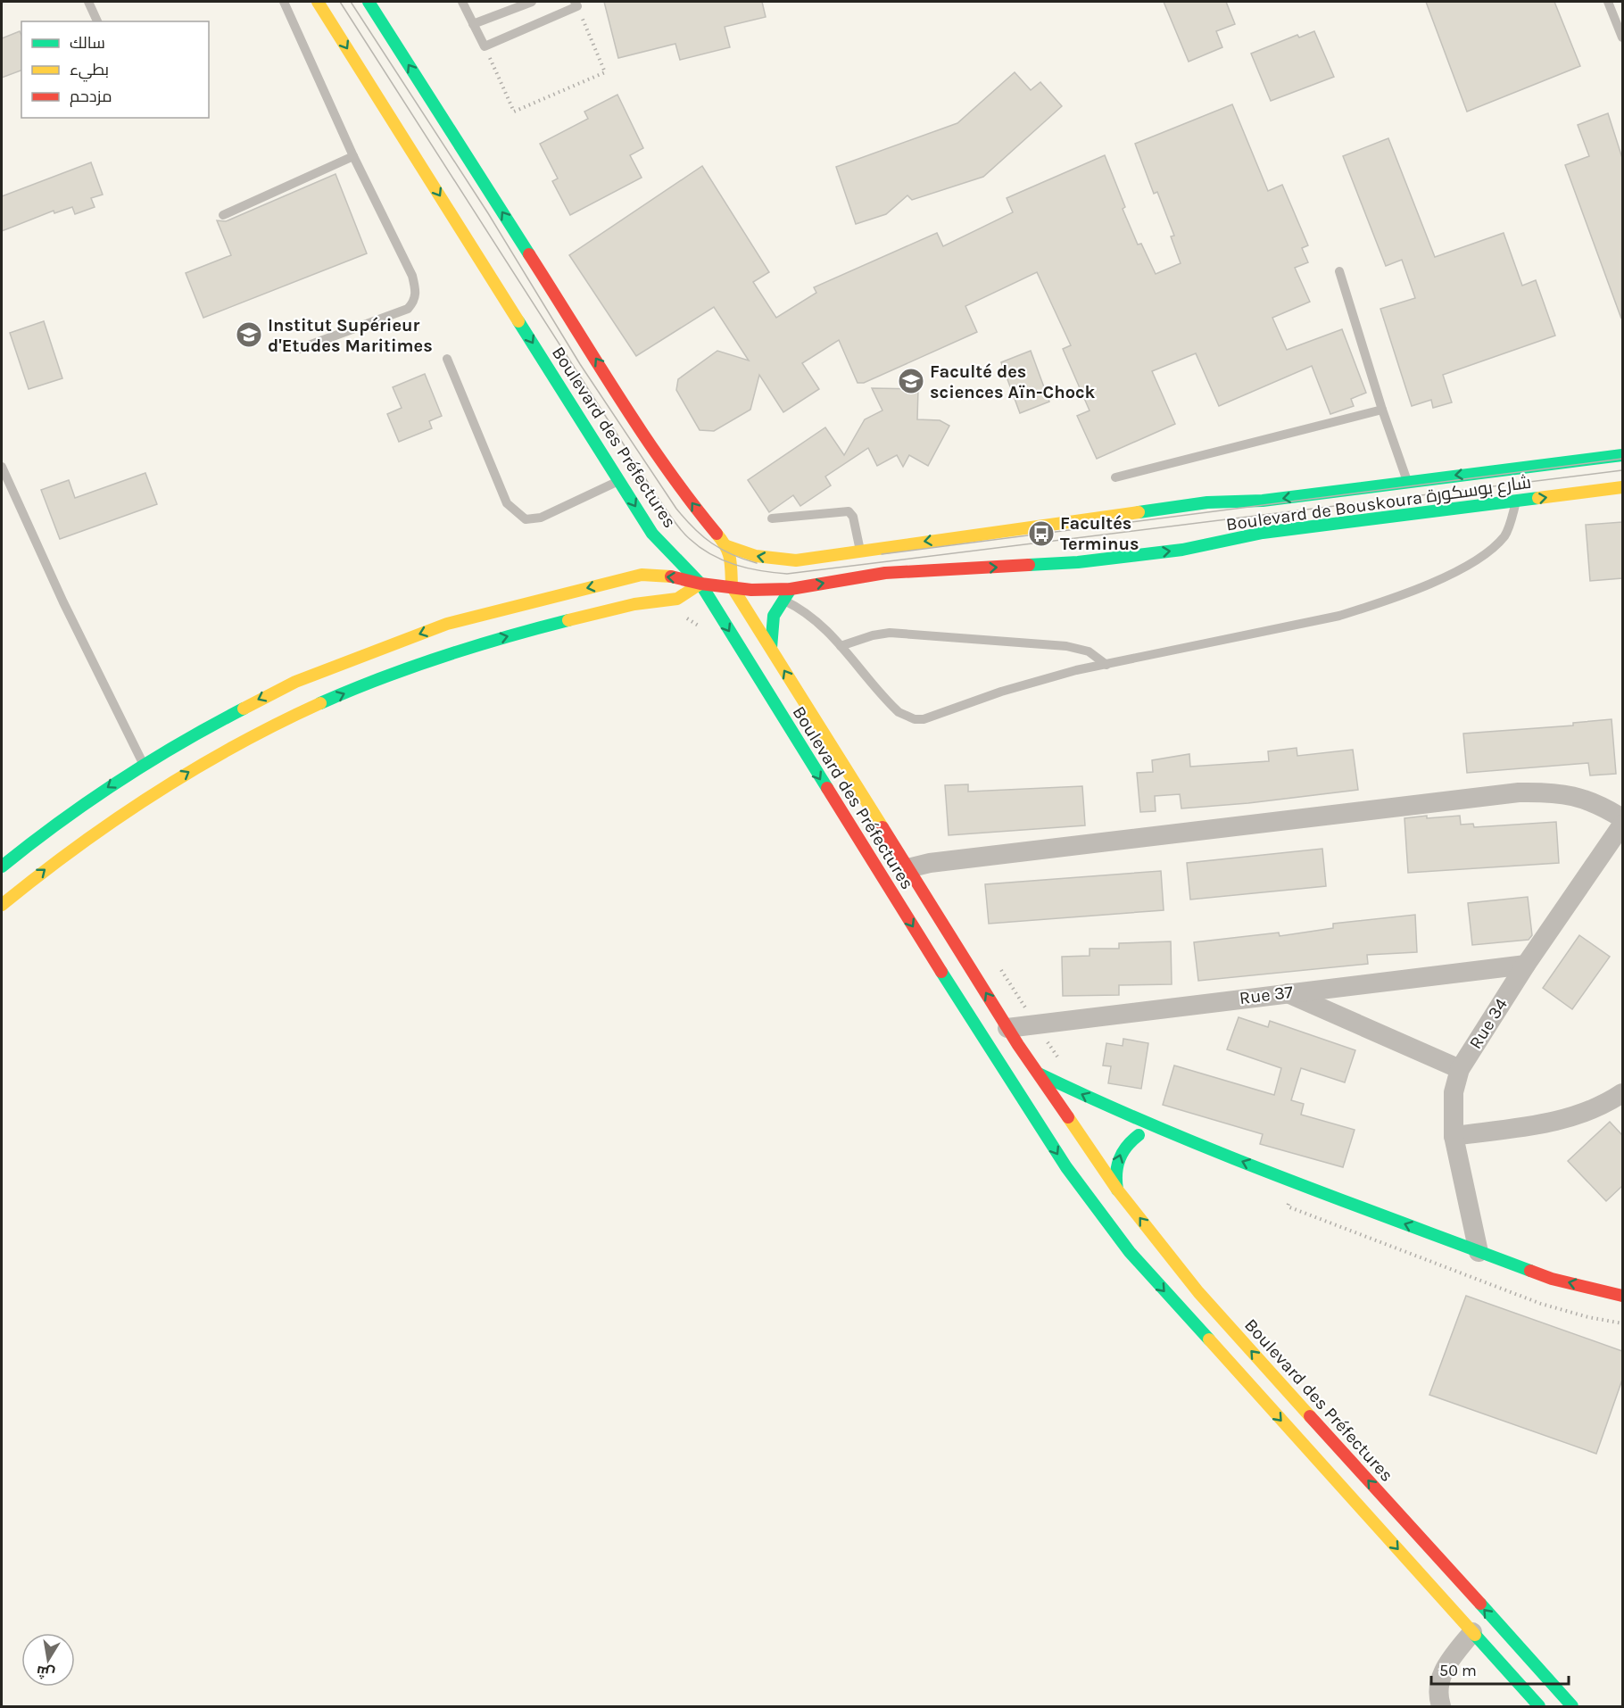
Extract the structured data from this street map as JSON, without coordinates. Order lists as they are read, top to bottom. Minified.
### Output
{"streets":{"street":["Boulevard des Préfectures","Boulevard de Bouskoura شارع بوسكورة","Rue 37","Rue 34"]},"crossings":[["Boulevard des Préfectures","Boulevard de Bouskoura شارع بوسكورة"],["Boulevard des Préfectures","Rue 37"],["Rue 37","Rue 34"]],"places":{"school or university":["Institut Supérieur d'Etudes Maritimes","Faculté des sciences Aïn-Chock"],"bus stop":["Facultés Terminus"]},"legend":["سالك","بطيء","مزدحم"],"scale_bar":"50 m","north":"bottom"}
